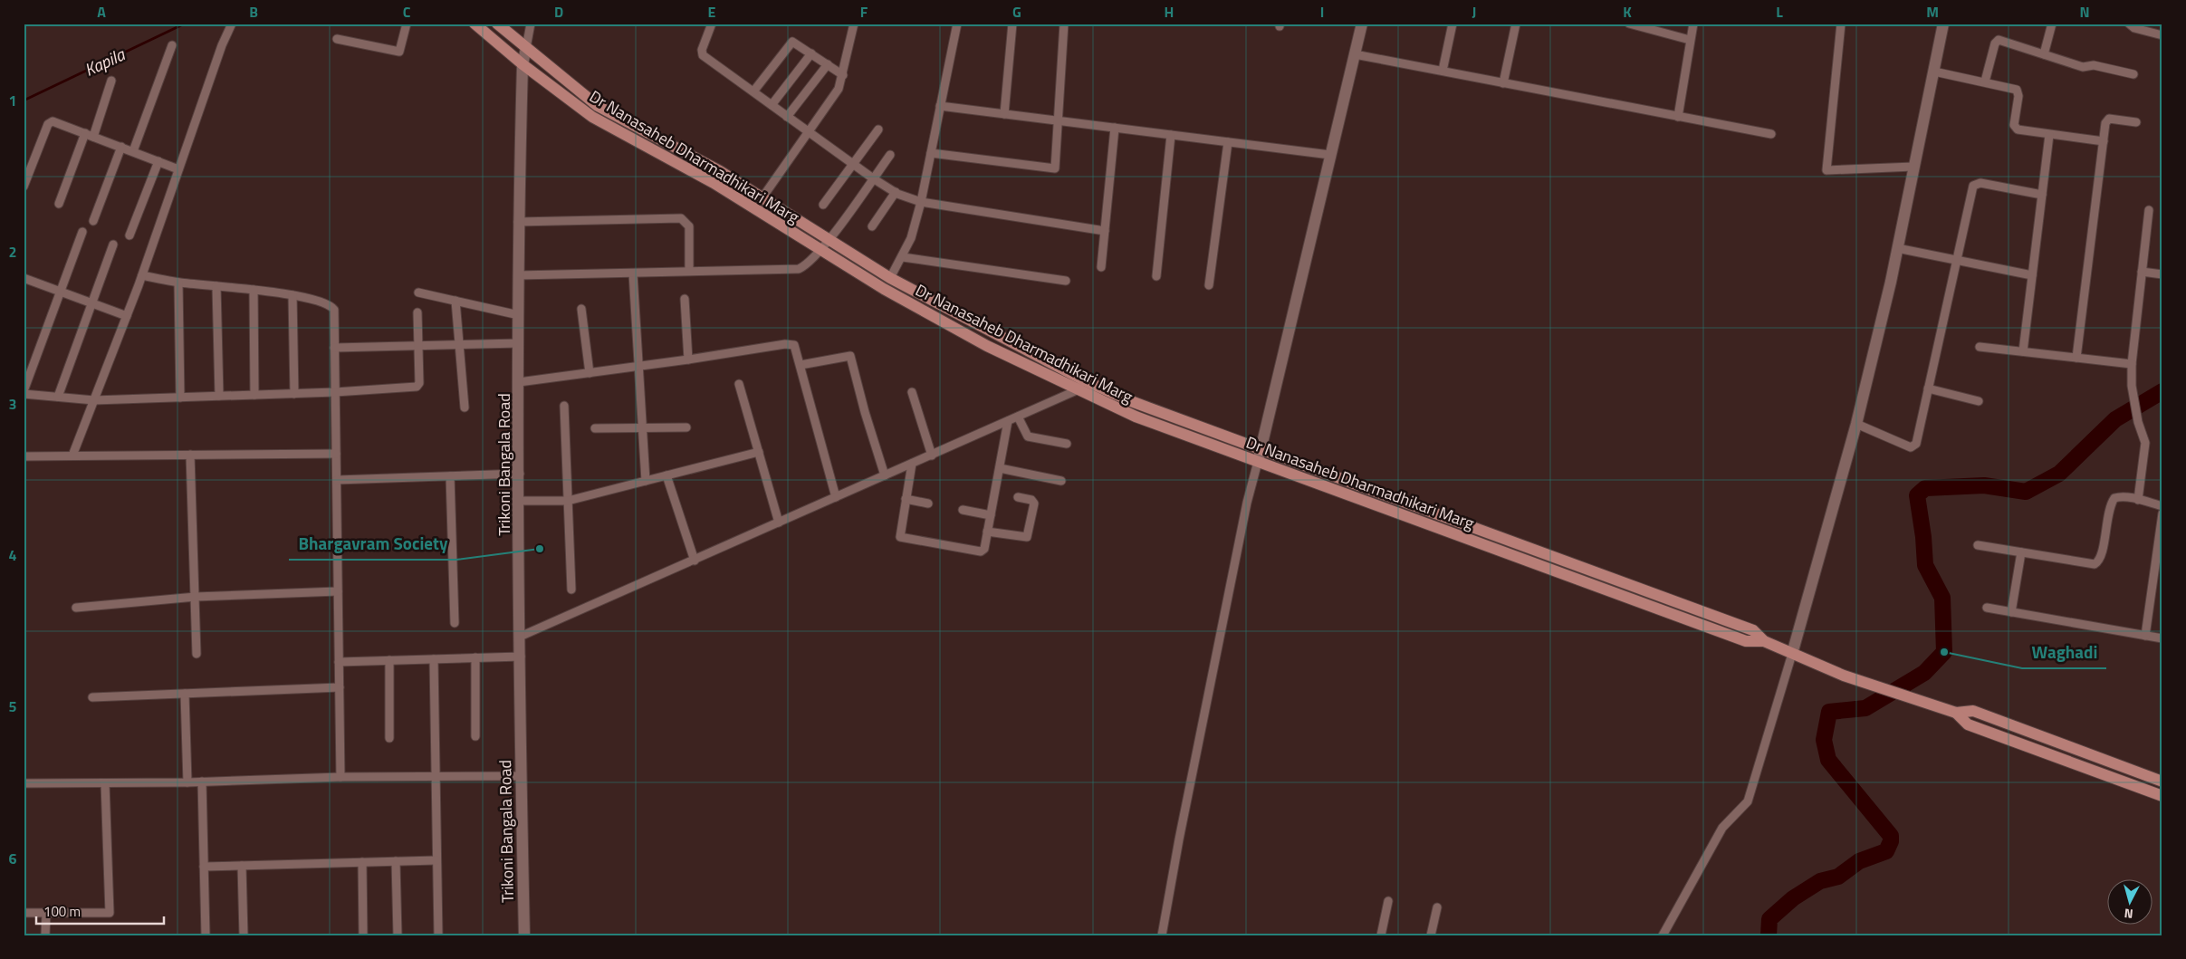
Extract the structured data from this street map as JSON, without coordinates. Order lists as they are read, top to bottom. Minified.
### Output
{"streets":{"main road":["Dr Nanasaheb Dharmadhikari Marg"],"street":["Trikoni Bangala Road"]},"crossings":[["Dr Nanasaheb Dharmadhikari Marg","Trikoni Bangala Road"]],"water":["Kapila"],"places":["Bhargavram Society","Waghadi"],"scale_bar":"100 m","north":"bottom","grid":{"columns":["A","B","C","D","E","F","G","H","I","J","K","L","M","N"],"rows":["1","2","3","4","5","6"]}}
